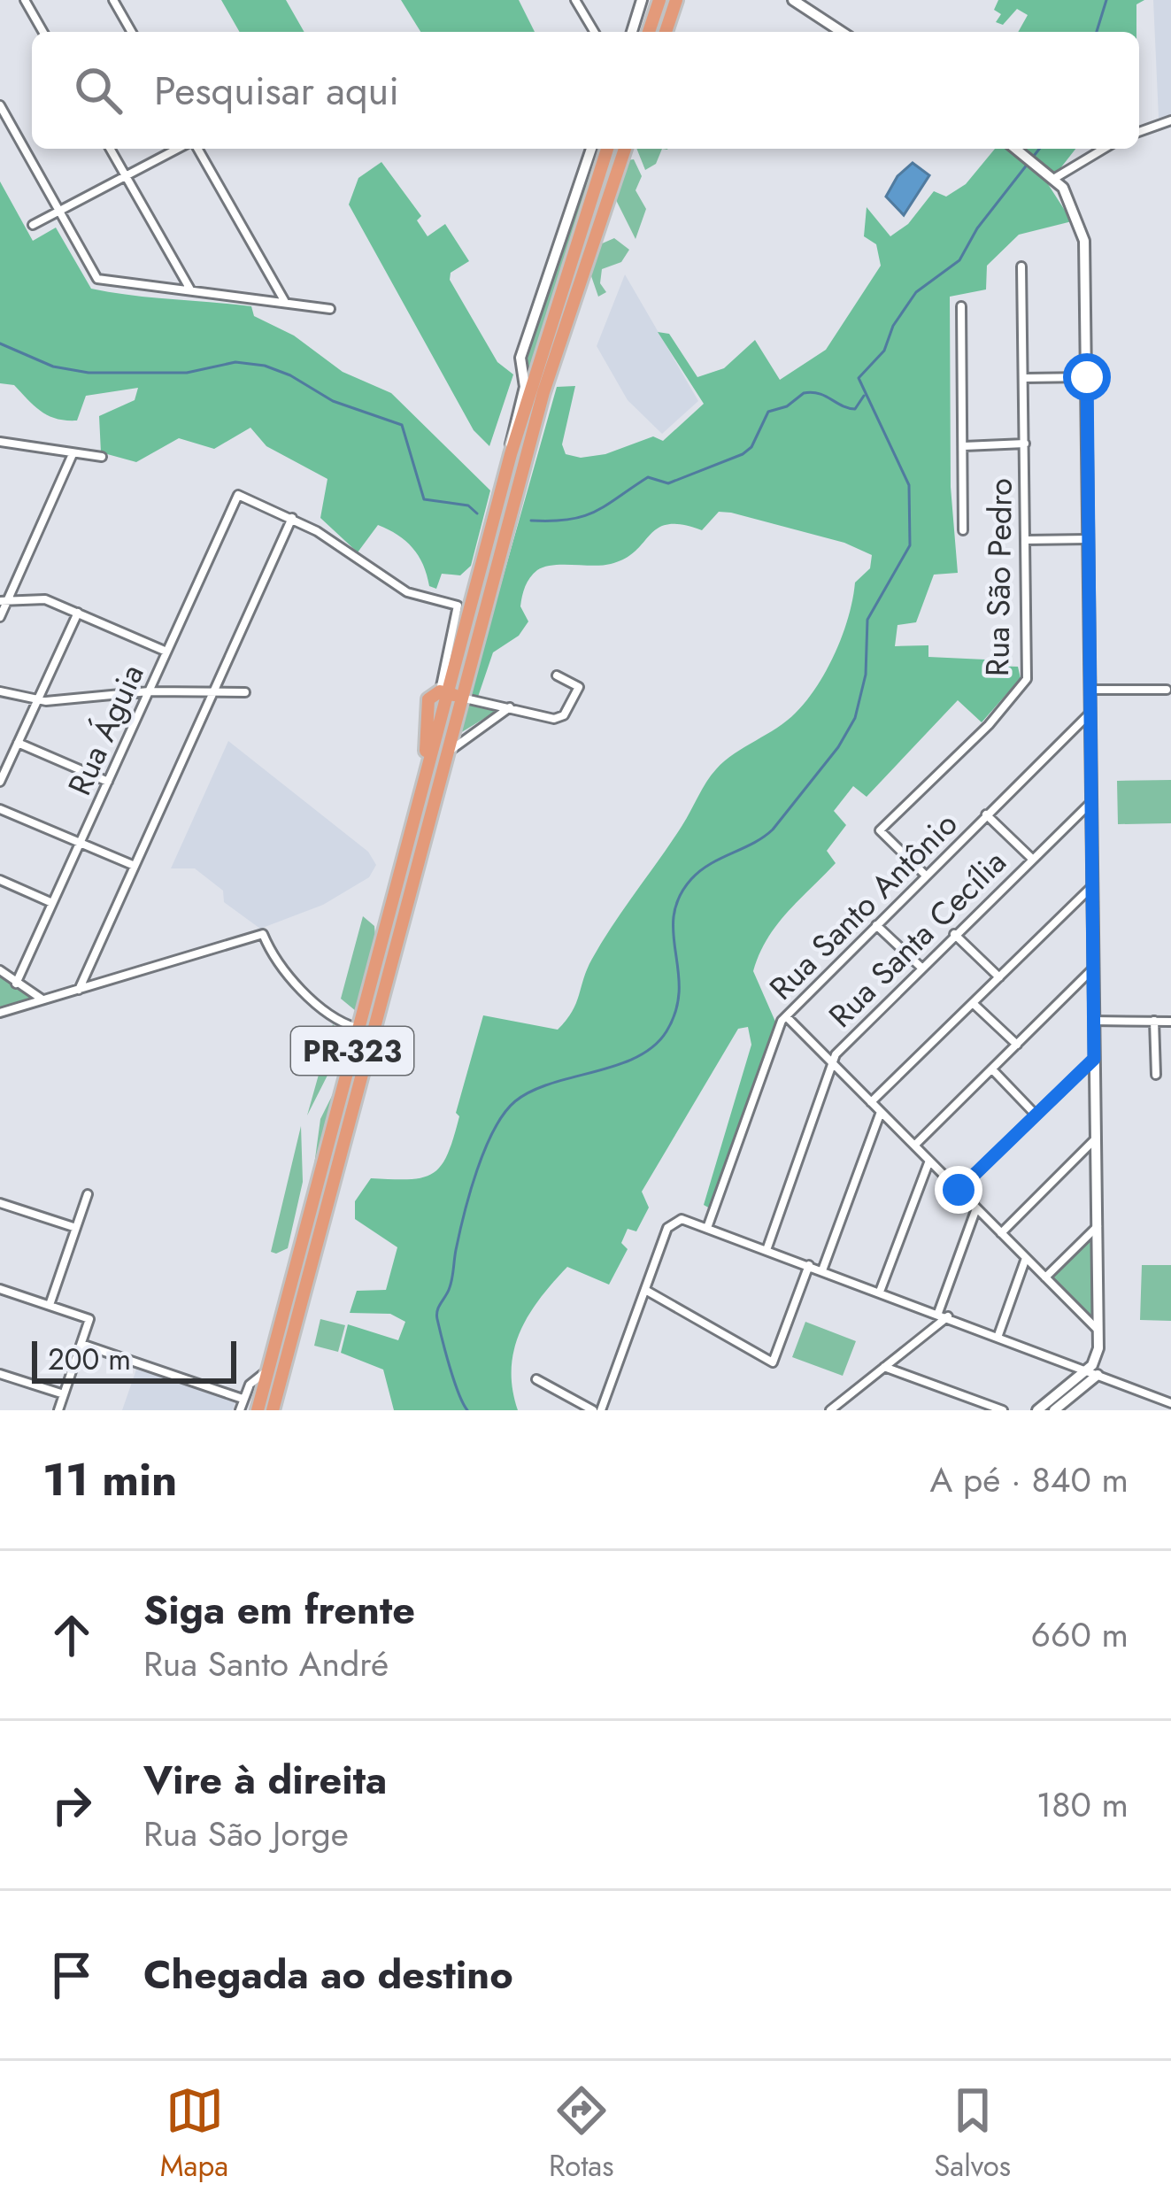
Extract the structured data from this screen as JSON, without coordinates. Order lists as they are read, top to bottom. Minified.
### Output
{"streets":{"highway":["PR-323"],"street":["Rua São Pedro","Rua Águia","Rua Santo Antônio","Rua Santa Cecília"]},"crossings":[["Rua São Pedro","Rua Santo Antônio"]],"scale_bar":"200 m","page":{"search":"Pesquisar aqui","scale":"200 m","heading":["11 min","A pé · 840 m"],"list":[["Siga em frente","Rua Santo André","660 m"],["Vire à direita","Rua São Jorge","180 m"],"Chegada ao destino"],"nav":["Mapa","Rotas","Salvos"]}}
